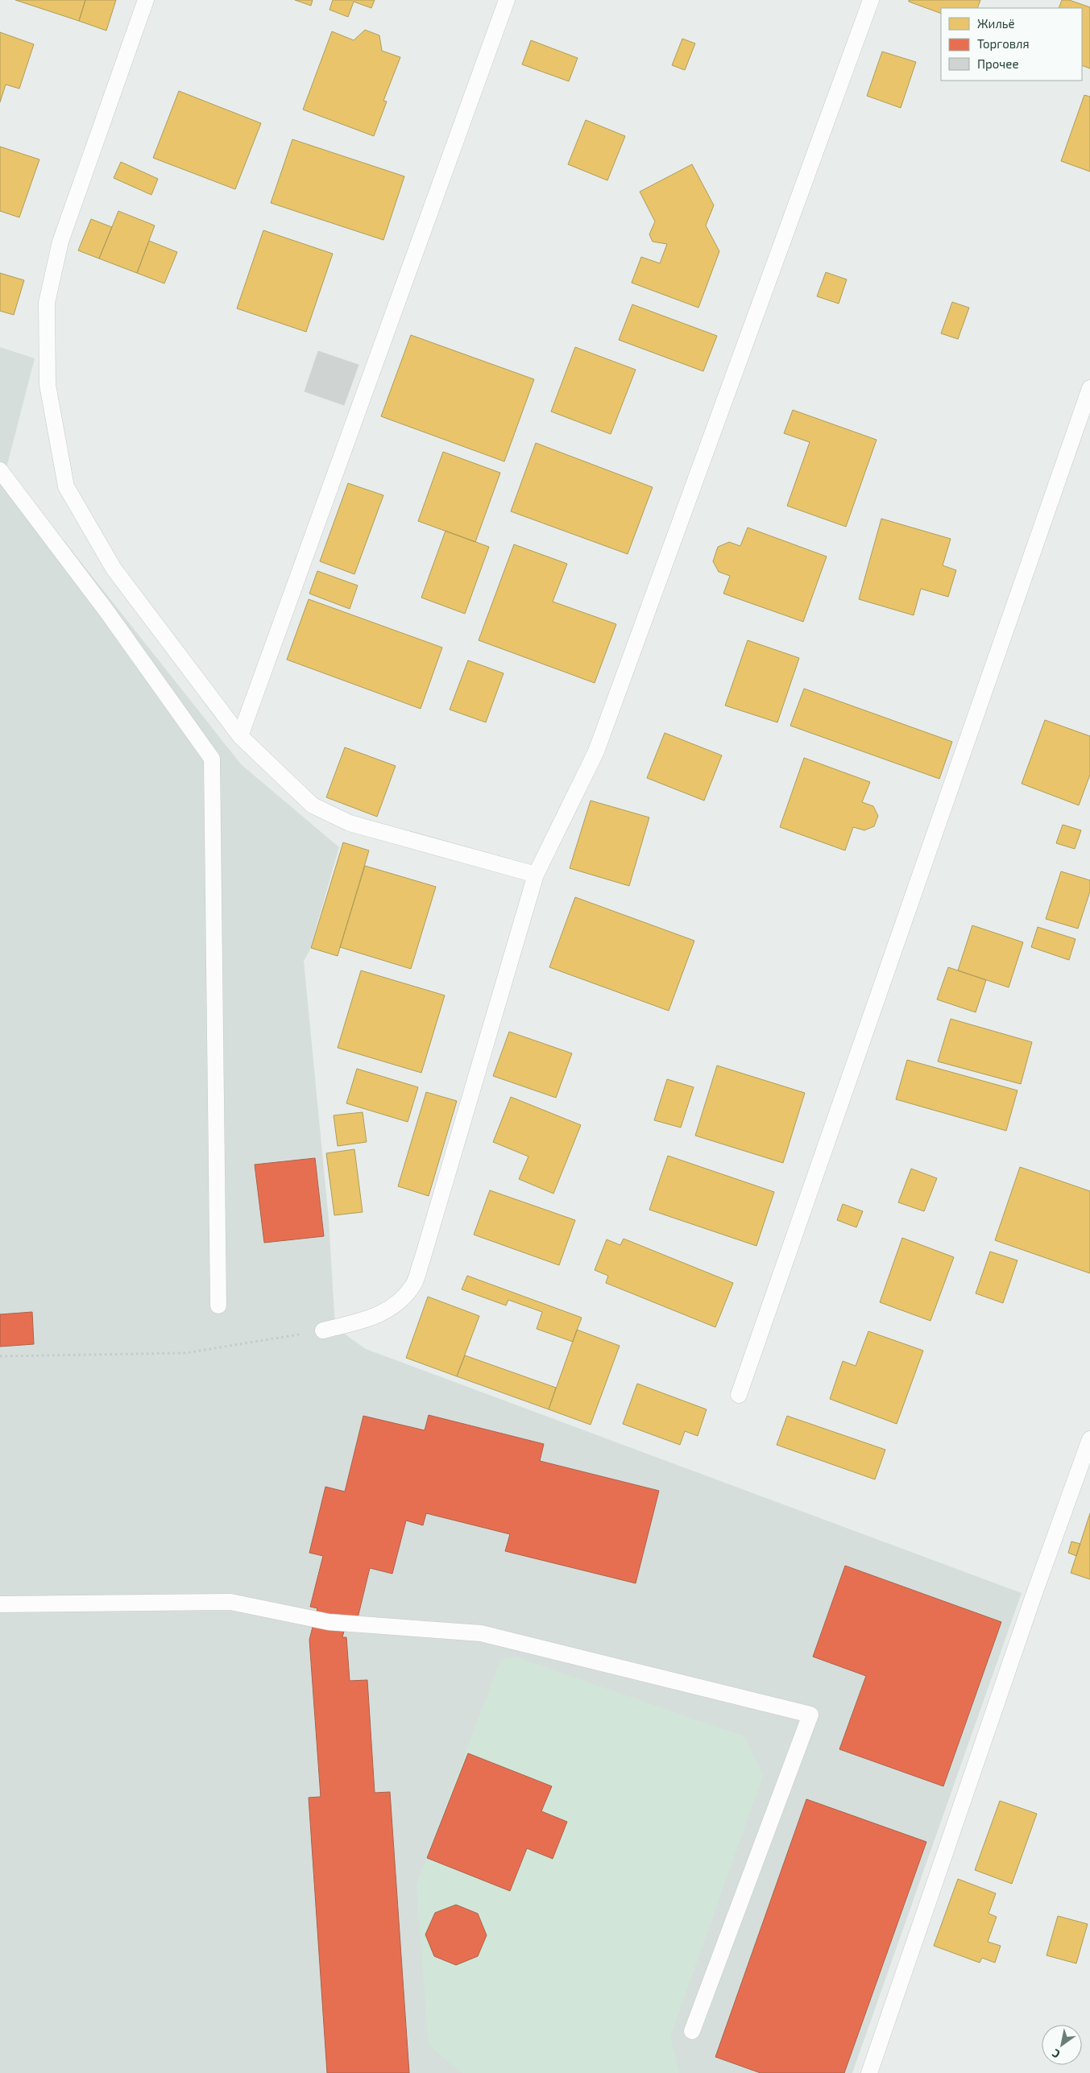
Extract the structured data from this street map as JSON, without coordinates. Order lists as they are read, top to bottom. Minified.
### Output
{"legend":["Жильё","Торговля","Прочее"],"north":"bottom left"}
